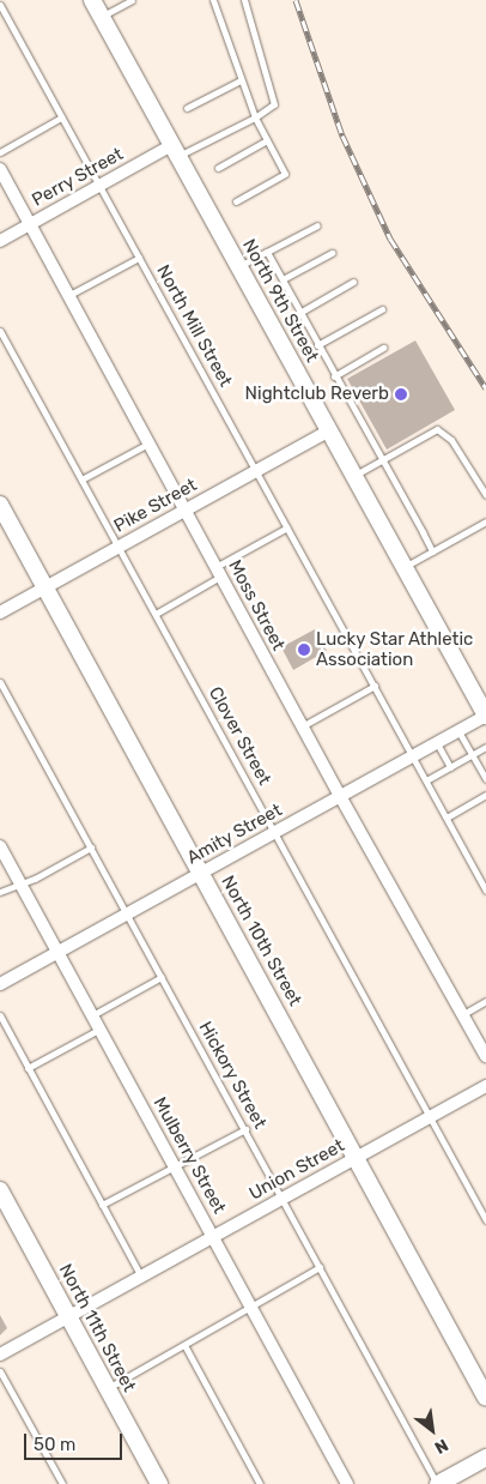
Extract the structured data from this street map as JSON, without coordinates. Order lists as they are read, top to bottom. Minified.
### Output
{"streets":{"street":["Perry Street","North 9th Street","Pike Street","Moss Street","Amity Street","North 10th Street","Mulberry Street","Union Street","North 11th Street"],"lane":["North Mill Street","Clover Street","Hickory Street"]},"crossings":[["Perry Street","North 9th Street"],["Perry Street","North Mill Street"],["Perry Street","Moss Street"],["North 9th Street","Pike Street"],["North 9th Street","Amity Street"],["North Mill Street","Pike Street"],["North Mill Street","Amity Street"],["Pike Street","Moss Street"],["Pike Street","Clover Street"],["Pike Street","North 10th Street"],["Moss Street","Amity Street"],["Clover Street","Amity Street"],["Clover Street","Union Street"],["Amity Street","North 10th Street"],["Amity Street","Hickory Street"],["Amity Street","Mulberry Street"],["North 10th Street","Union Street"],["Hickory Street","Union Street"],["Mulberry Street","Union Street"],["Union Street","North 11th Street"]],"places":["Nightclub Reverb","Lucky Star Athletic Association"],"scale_bar":"50 m","north":"bottom right"}
